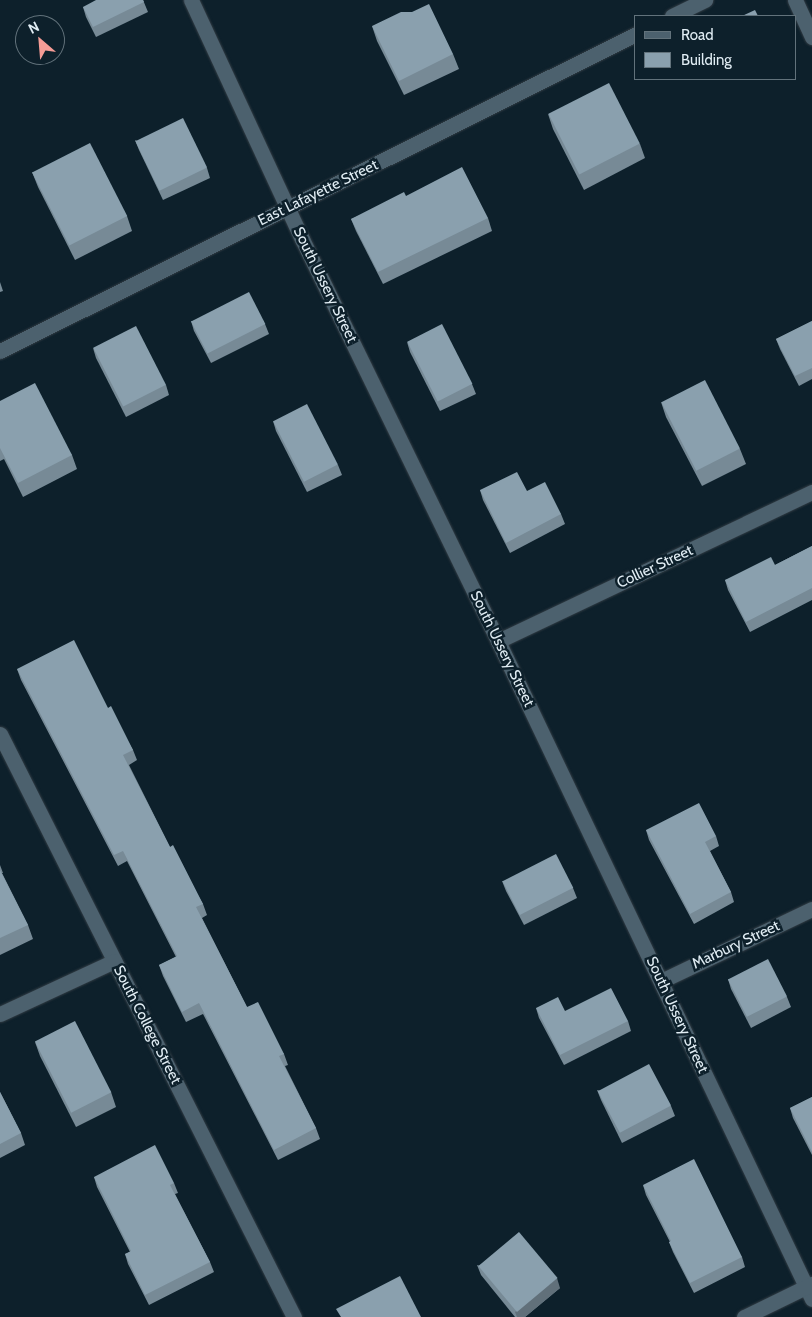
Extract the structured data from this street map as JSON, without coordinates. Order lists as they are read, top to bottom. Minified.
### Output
{"streets":{"street":["East Lafayette Street","South Ussery Street","Collier Street","Marbury Street","South College Street"]},"crossings":[["East Lafayette Street","South Ussery Street"],["South Ussery Street","Collier Street"],["South Ussery Street","Marbury Street"]],"legend":["Road","Building"],"north":"top left"}
